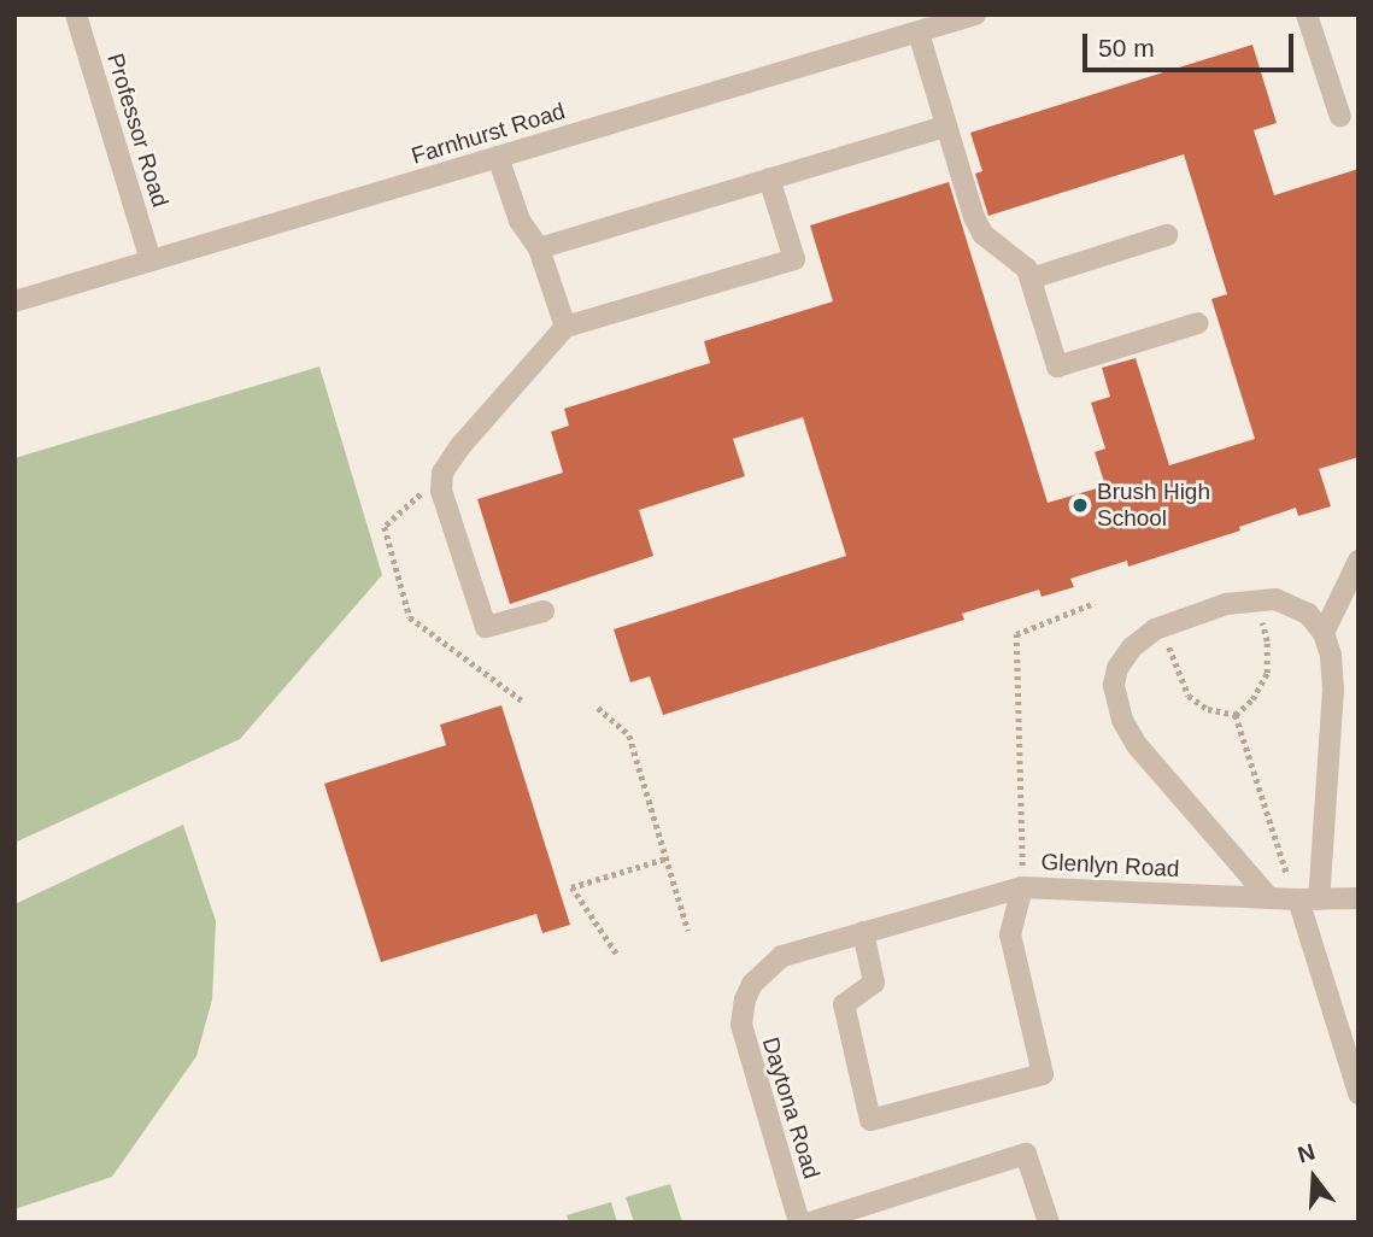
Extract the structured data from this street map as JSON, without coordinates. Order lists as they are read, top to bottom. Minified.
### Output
{"streets":{"street":["Professor Road","Farnhurst Road","Glenlyn Road","Daytona Road"]},"crossings":[["Professor Road","Farnhurst Road"],["Glenlyn Road","Daytona Road"]],"places":["Brush High School"],"scale_bar":"50 m","north":"top"}
